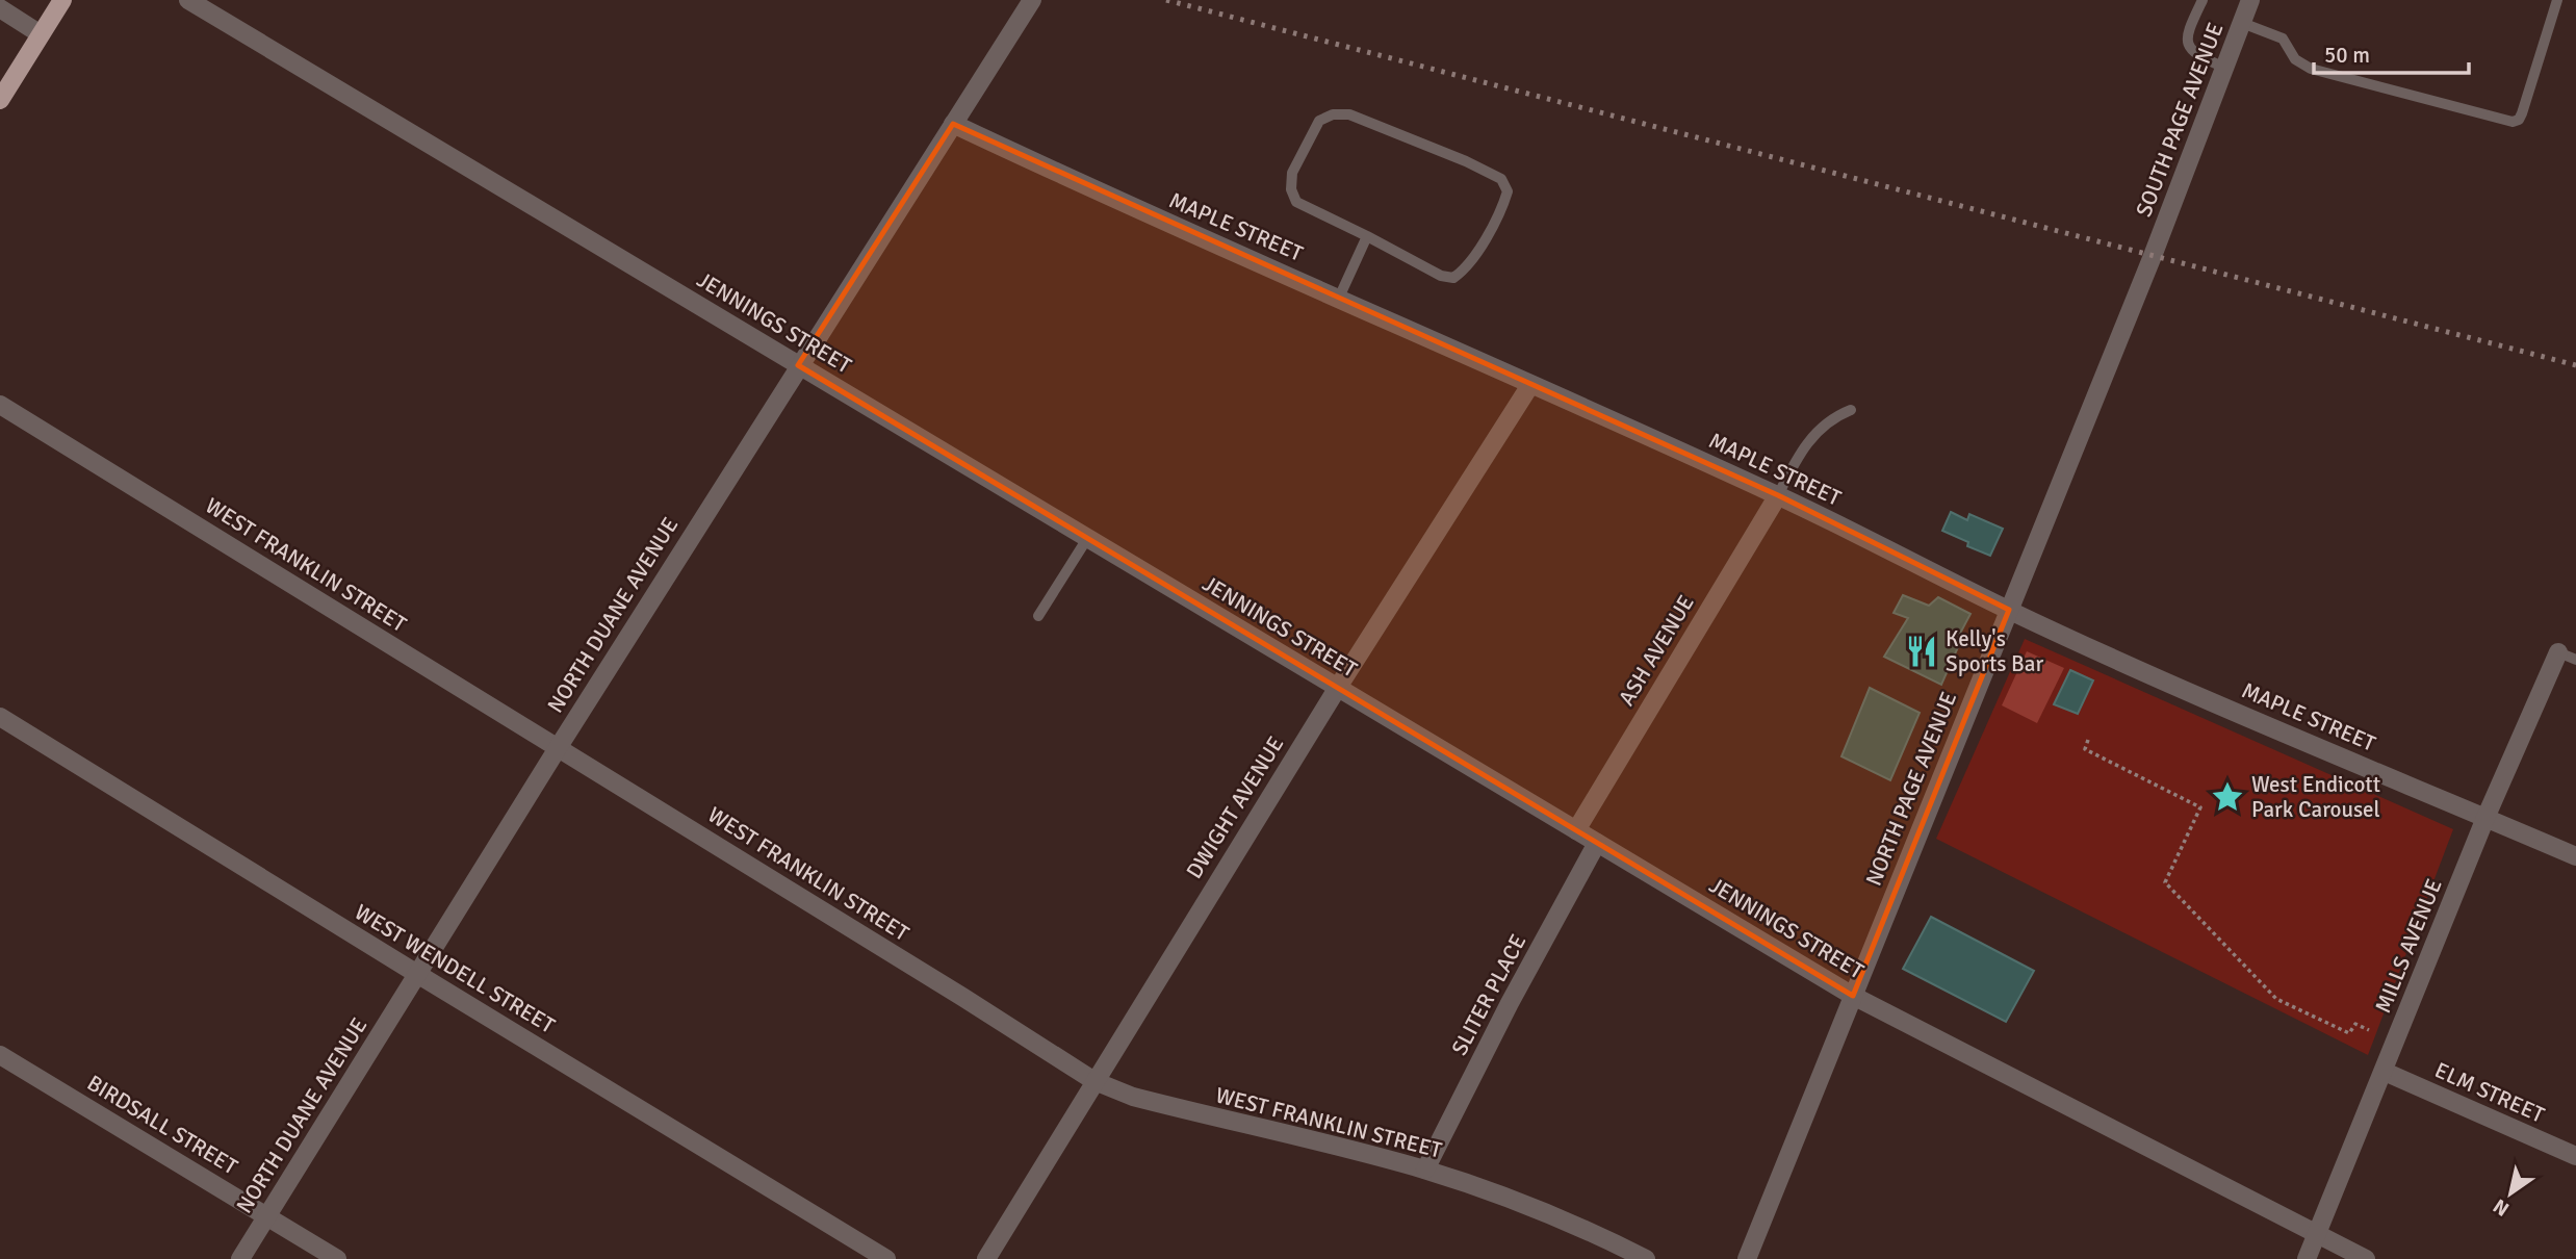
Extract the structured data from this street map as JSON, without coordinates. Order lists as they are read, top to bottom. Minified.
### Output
{"streets":{"street":["SOUTH PAGE AVENUE","MAPLE STREET","JENNINGS STREET","WEST FRANKLIN STREET","NORTH DUANE AVENUE","ASH AVENUE","NORTH PAGE AVENUE","DWIGHT AVENUE","MILLS AVENUE","WEST WENDELL STREET","SLITER PLACE","ELM STREET","BIRDSALL STREET"]},"crossings":[["SOUTH PAGE AVENUE","NORTH PAGE AVENUE"],["MAPLE STREET","NORTH DUANE AVENUE"],["MAPLE STREET","ASH AVENUE"],["MAPLE STREET","NORTH PAGE AVENUE"],["MAPLE STREET","DWIGHT AVENUE"],["MAPLE STREET","MILLS AVENUE"],["JENNINGS STREET","NORTH DUANE AVENUE"],["JENNINGS STREET","ASH AVENUE"],["JENNINGS STREET","NORTH PAGE AVENUE"],["JENNINGS STREET","DWIGHT AVENUE"],["JENNINGS STREET","MILLS AVENUE"],["JENNINGS STREET","SLITER PLACE"],["WEST FRANKLIN STREET","NORTH DUANE AVENUE"],["WEST FRANKLIN STREET","DWIGHT AVENUE"],["WEST FRANKLIN STREET","SLITER PLACE"],["NORTH DUANE AVENUE","WEST WENDELL STREET"],["NORTH DUANE AVENUE","BIRDSALL STREET"],["MILLS AVENUE","ELM STREET"]],"places":{"restaurant":["Kelly's Sports Bar"],"place":["West Endicott Park Carousel"]},"scale_bar":"50 m","north":"bottom left"}
